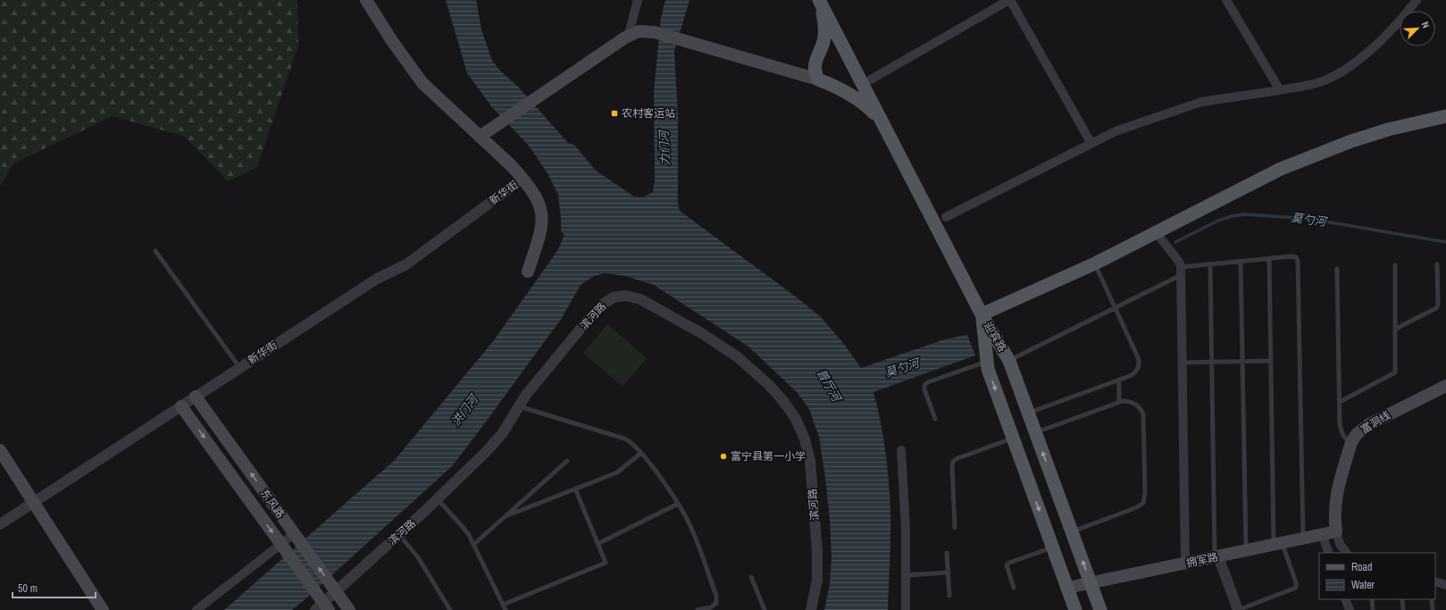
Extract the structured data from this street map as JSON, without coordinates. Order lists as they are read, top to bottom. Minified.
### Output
{"streets":{"main road":["迎宾路","富洞线","东风路","拥军路"],"street":["新华街","滨河路"]},"crossings":[["新华街","东风路"],["滨河路","东风路"],["迎宾路","拥军路"],["富洞线","拥军路"]],"water":["力们河","莫勺河","普厅河","洪门河"],"places":{"transit":["农村客运站"],"other":["富宁县第一小学"]},"legend":["Road","Water"],"scale_bar":"50 m","north":"top right"}
